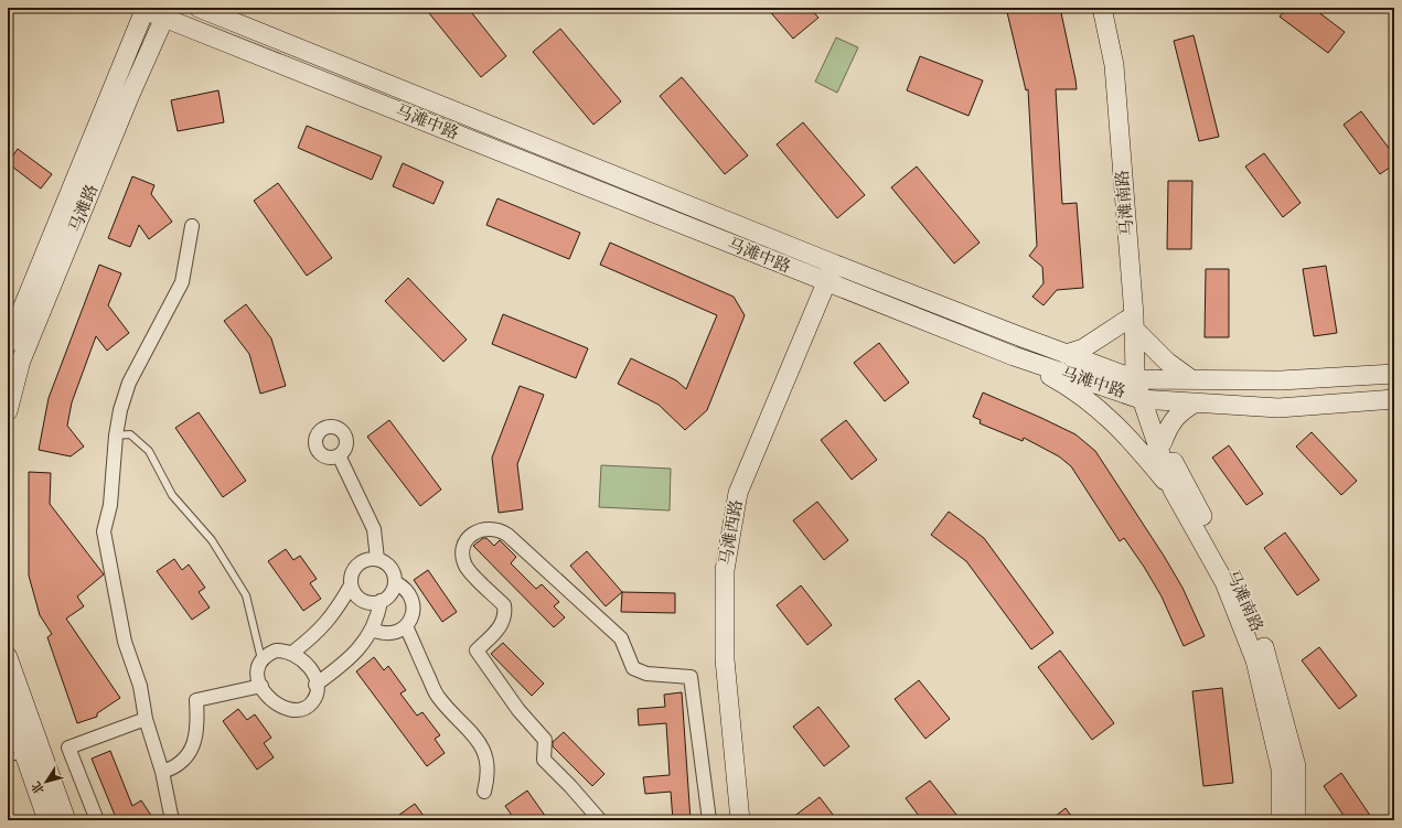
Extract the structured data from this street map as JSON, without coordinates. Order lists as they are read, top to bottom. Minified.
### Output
{"streets":{"main road":["马滩中路","马滩南路","马滩路","马滩西路"]},"crossings":[["马滩中路","马滩南路"],["马滩中路","马滩路"],["马滩中路","马滩西路"]],"north":"bottom left"}
